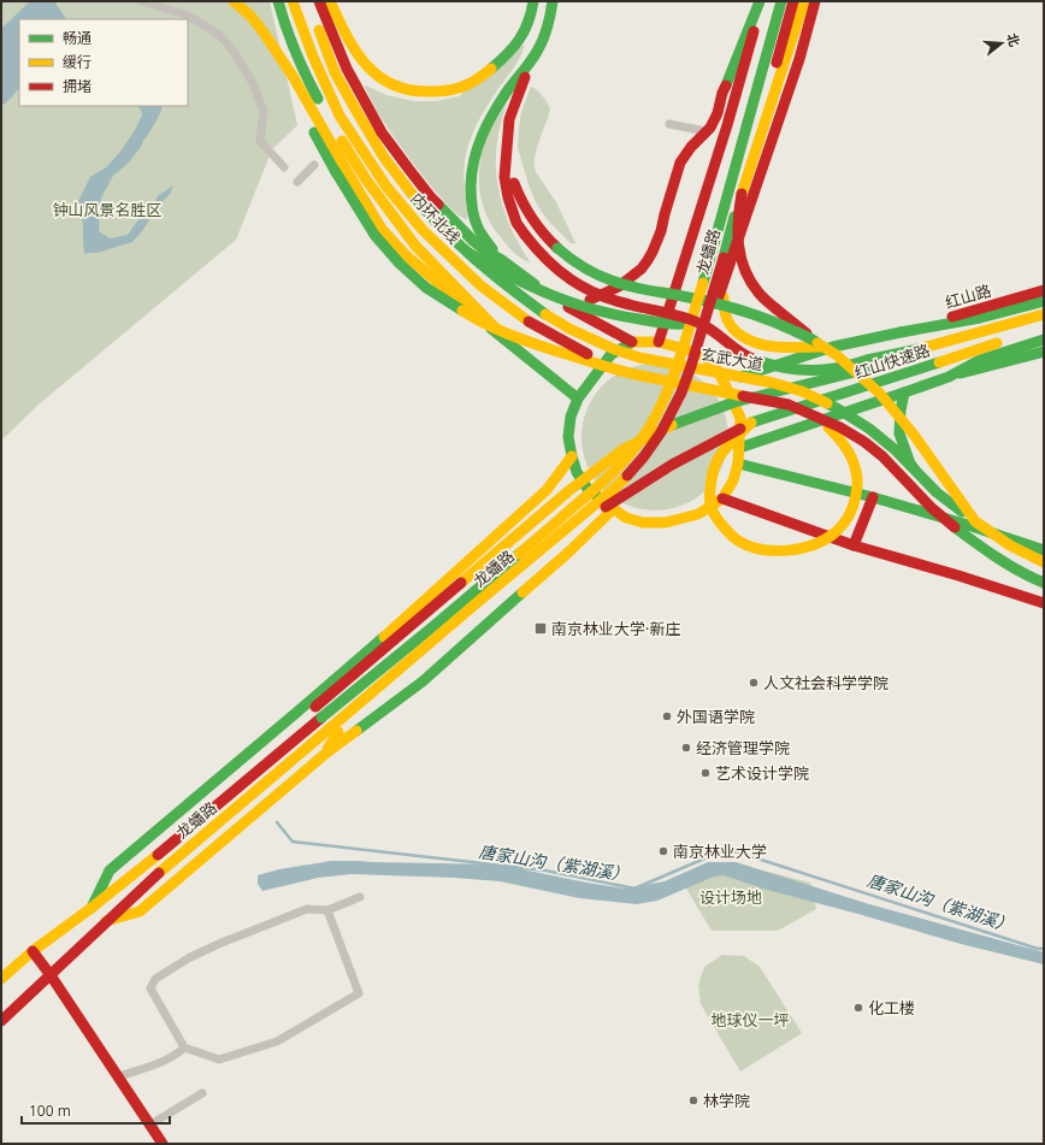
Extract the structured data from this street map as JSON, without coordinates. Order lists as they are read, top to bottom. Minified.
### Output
{"streets":{"main road":["内环北线","龙蟠路","红山路","玄武大道","红山快速路"]},"crossings":[["内环北线","玄武大道"]],"water":["唐家山沟（紫湖溪）"],"parks":["钟山风景名胜区","设计场地","地球仪一坪"],"places":{"transit":["南京林业大学·新庄"],"other":["人文社会科学学院","外国语学院","经济管理学院","艺术设计学院","南京林业大学","化工楼","林学院"]},"legend":["畅通","缓行","拥堵"],"scale_bar":"100 m","north":"right"}
